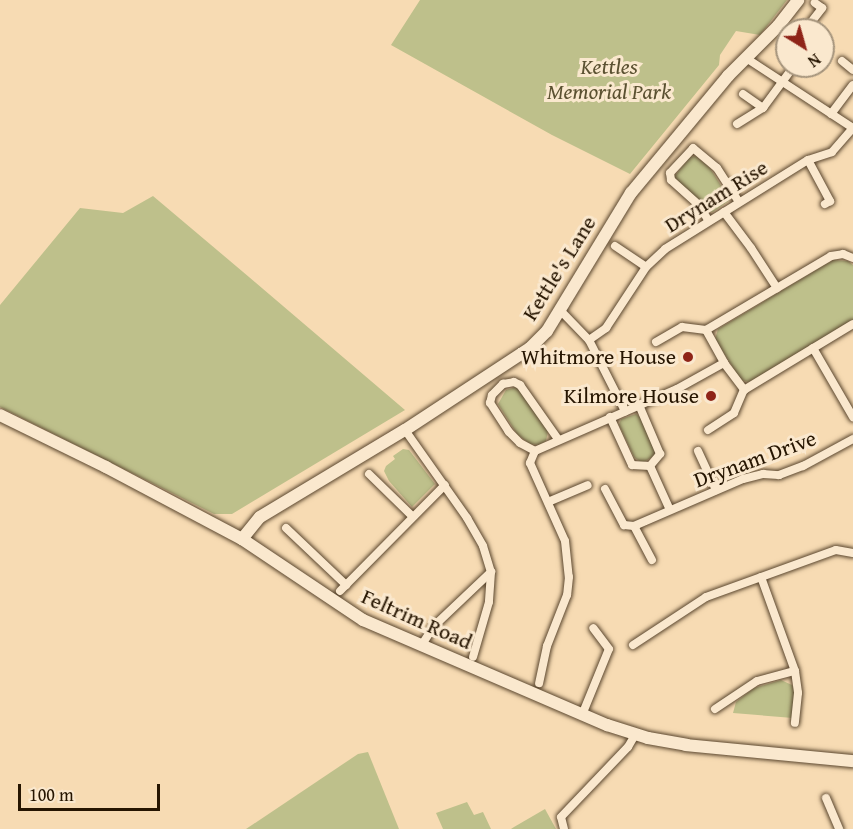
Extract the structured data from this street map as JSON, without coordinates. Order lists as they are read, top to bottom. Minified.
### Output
{"streets":{"street":["Drynam Rise","Kettle's Lane","Drynam Drive","Feltrim Road"]},"crossings":[["Kettle's Lane","Feltrim Road"]],"parks":["Kettles Memorial Park"],"places":["Whitmore House","Kilmore House"],"scale_bar":"100 m","north":"bottom right"}
